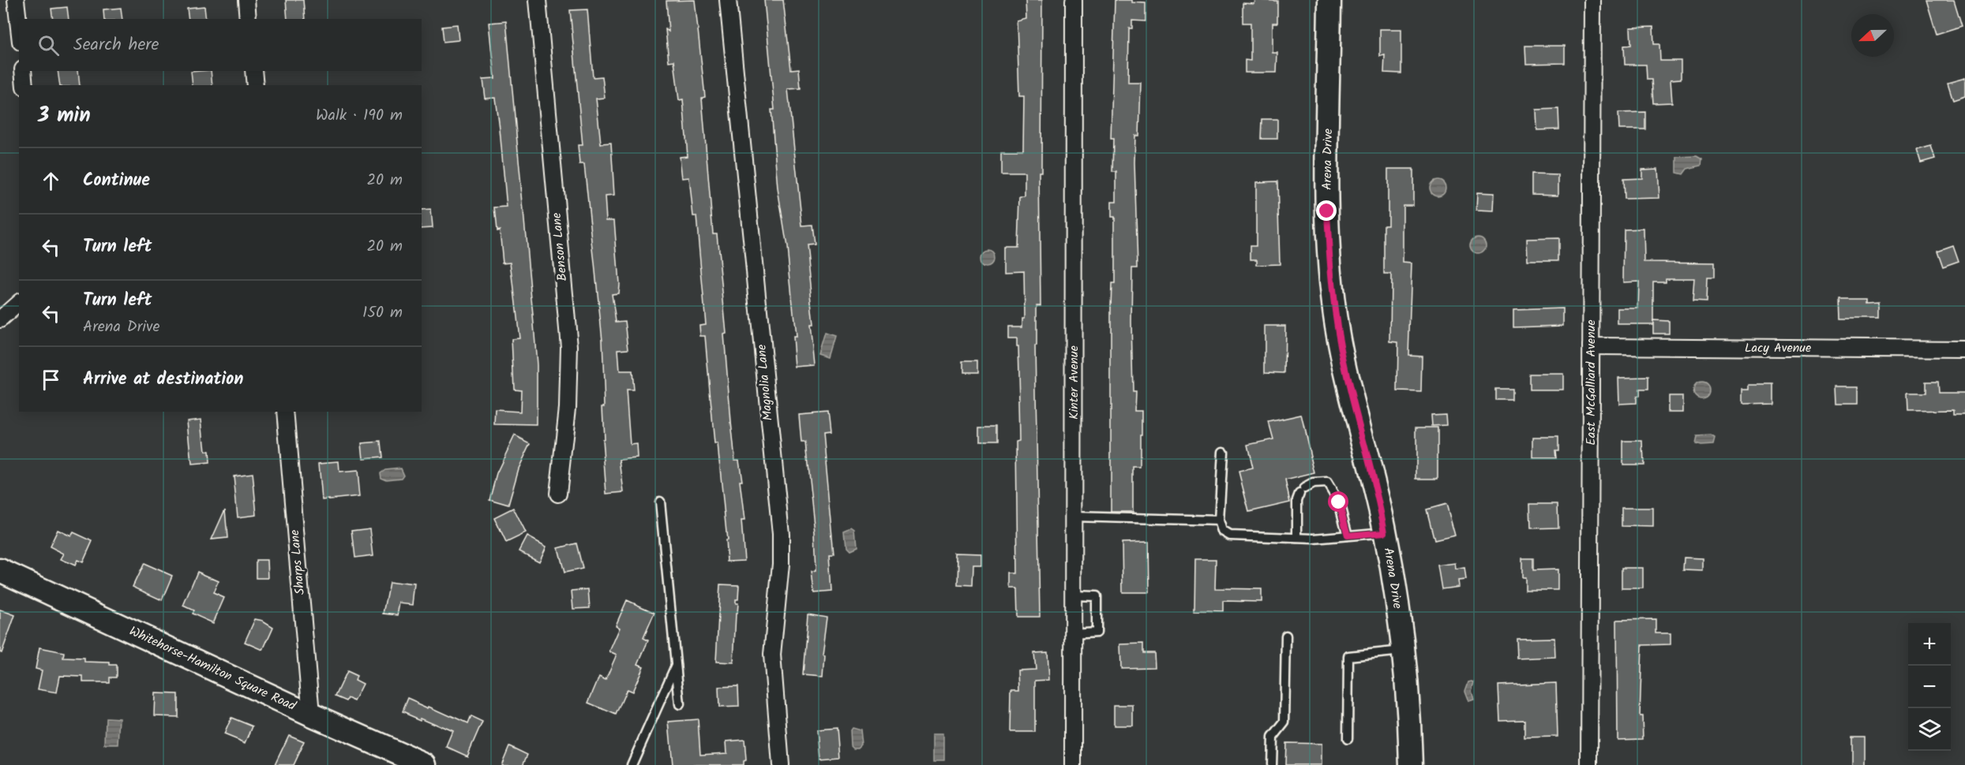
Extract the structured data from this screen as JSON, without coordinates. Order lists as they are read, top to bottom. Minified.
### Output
{"streets":{"main road":["Arena Drive","Whitehorse-Hamilton Square Road"],"street":["Benson Lane","Lacy Avenue","Magnolia Lane","Kinter Avenue","East McGalliard Avenue","Sharps Lane"]},"crossings":[["Lacy Avenue","East McGalliard Avenue"],["Sharps Lane","Whitehorse-Hamilton Square Road"]],"north":"left","page":{"search":"Search here","heading":["3 min","Walk · 190 m"],"list":[["Continue","20 m"],["Turn left","20 m"],["Turn left","Arena Drive","150 m"],"Arrive at destination"],"map_buttons":["+","−"]}}
